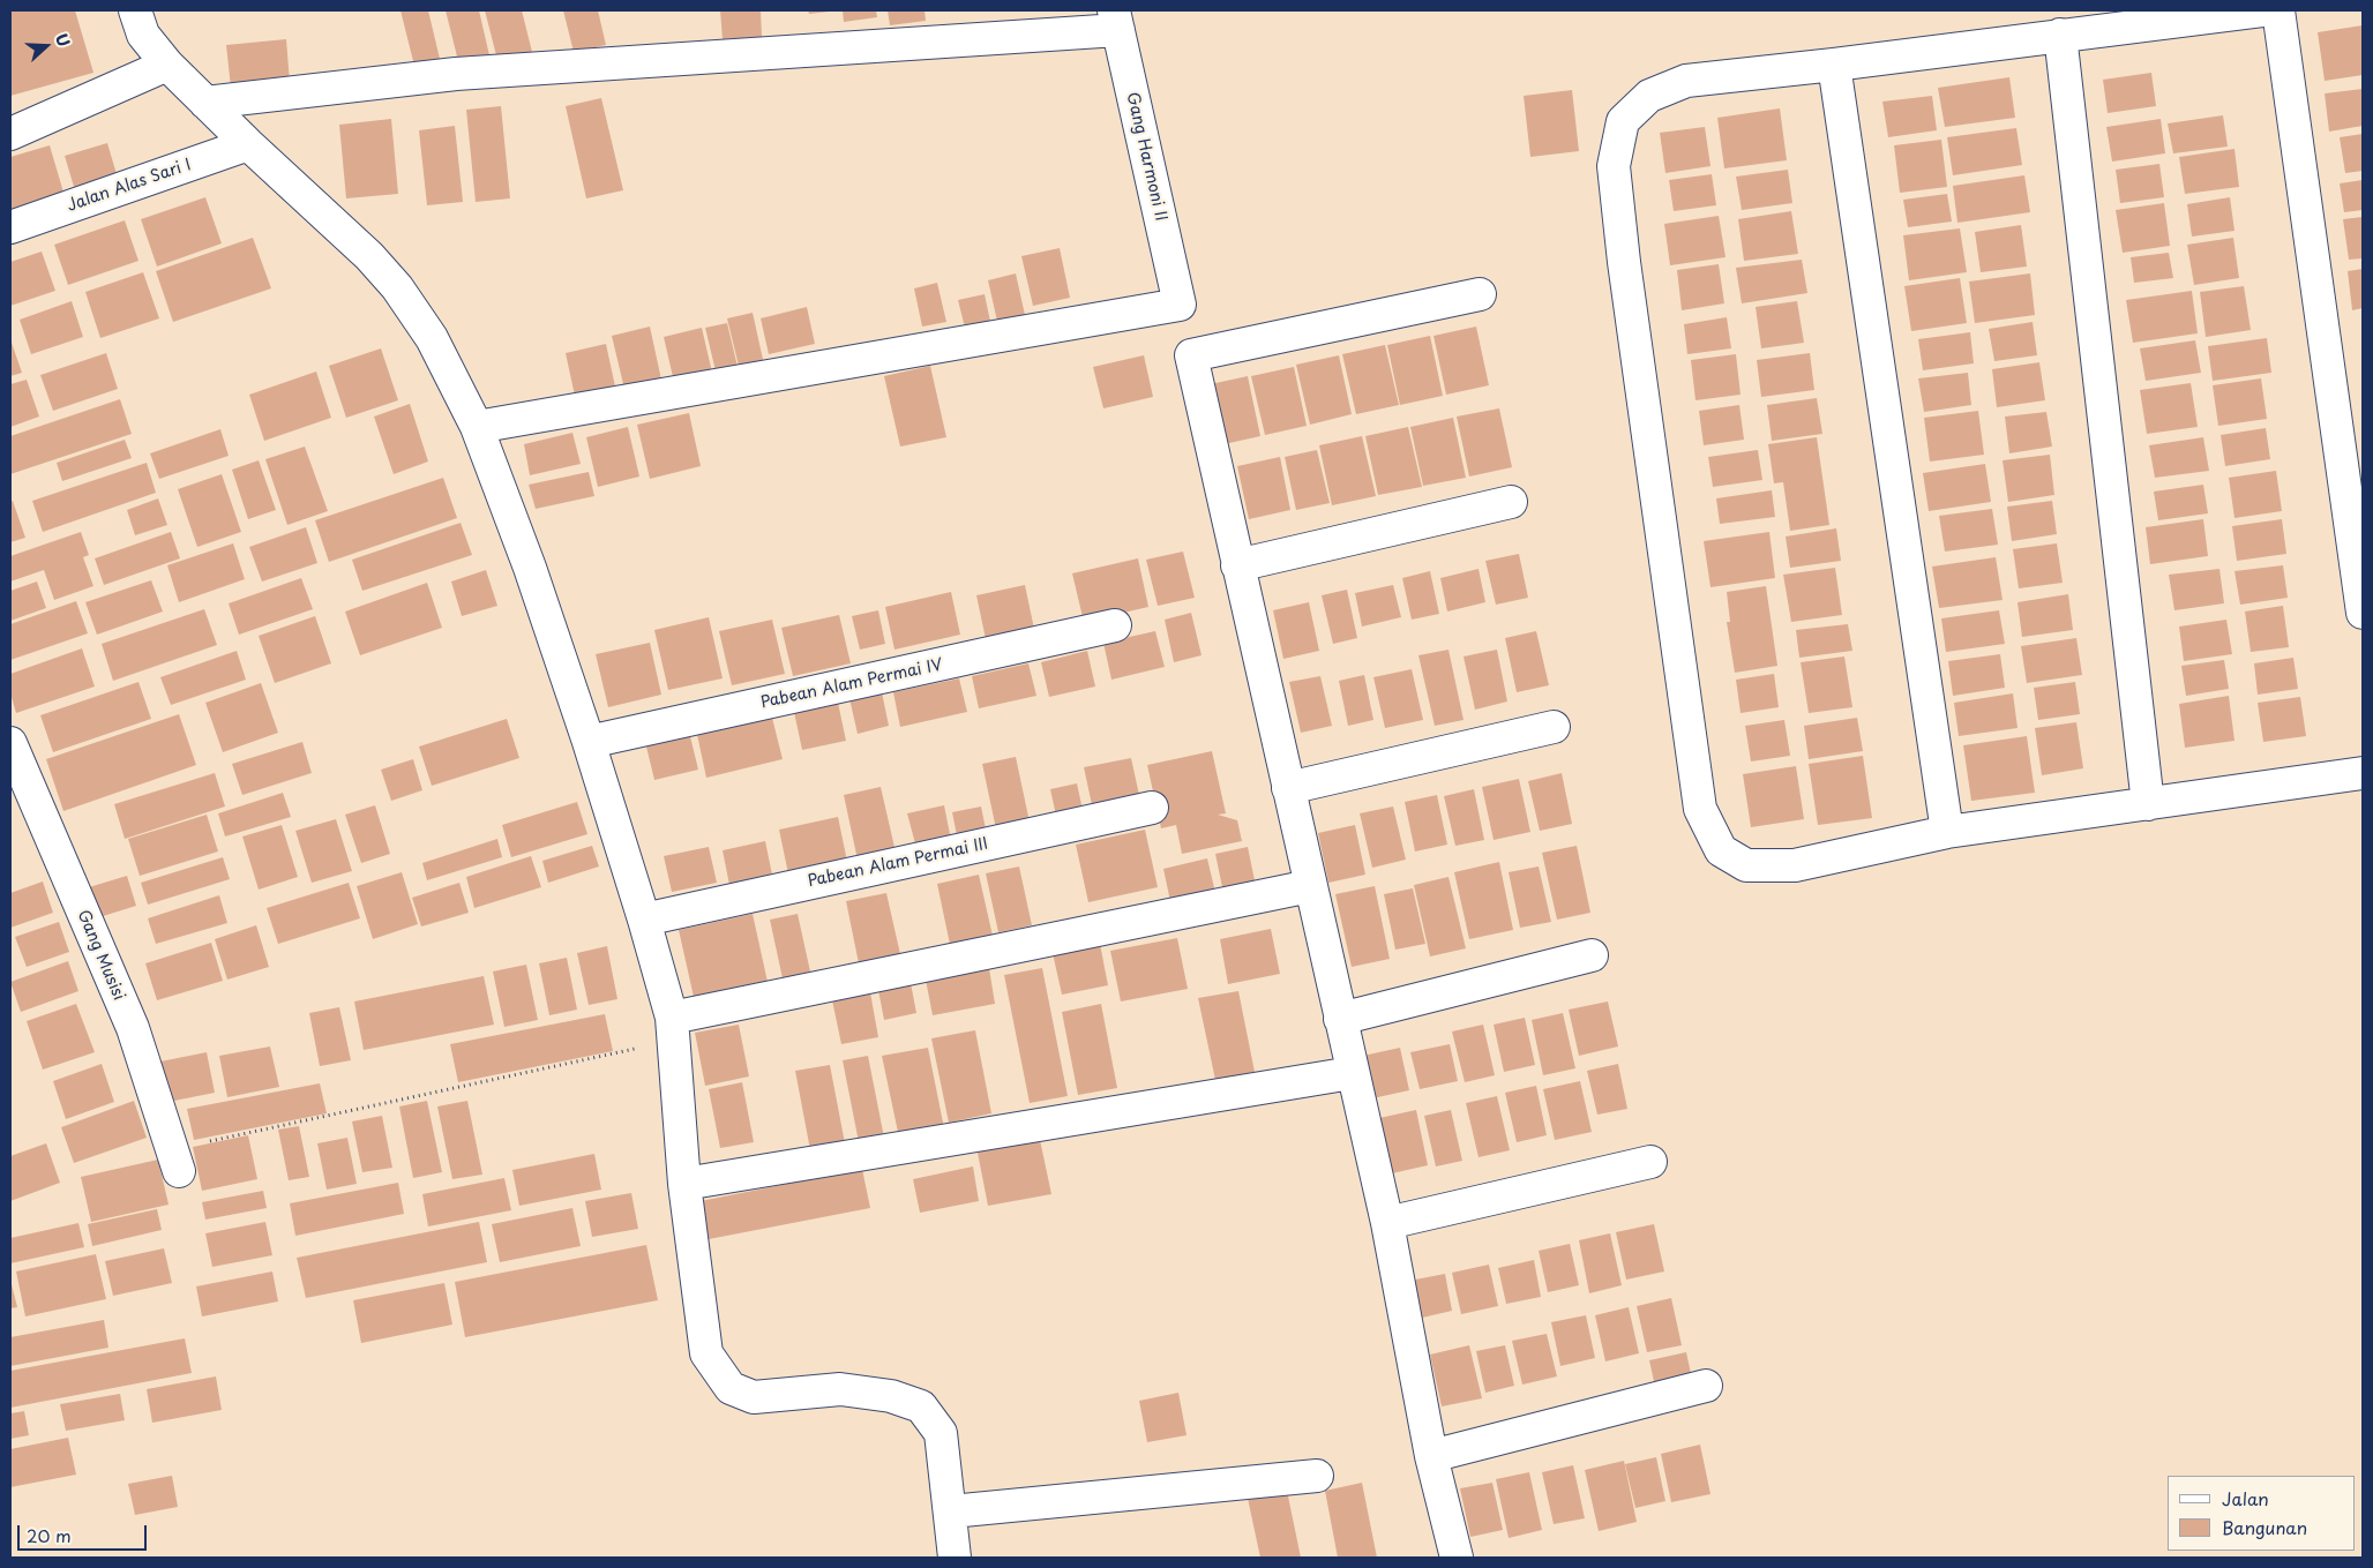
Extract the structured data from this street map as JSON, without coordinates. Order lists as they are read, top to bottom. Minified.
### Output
{"streets":{"street":["Gang Harmoni II","Jalan Alas Sari I","Pabean Alam Permai IV","Pabean Alam Permai III","Gang Musisi"]},"legend":["Jalan","Bangunan"],"scale_bar":"20 m","north":"right"}
